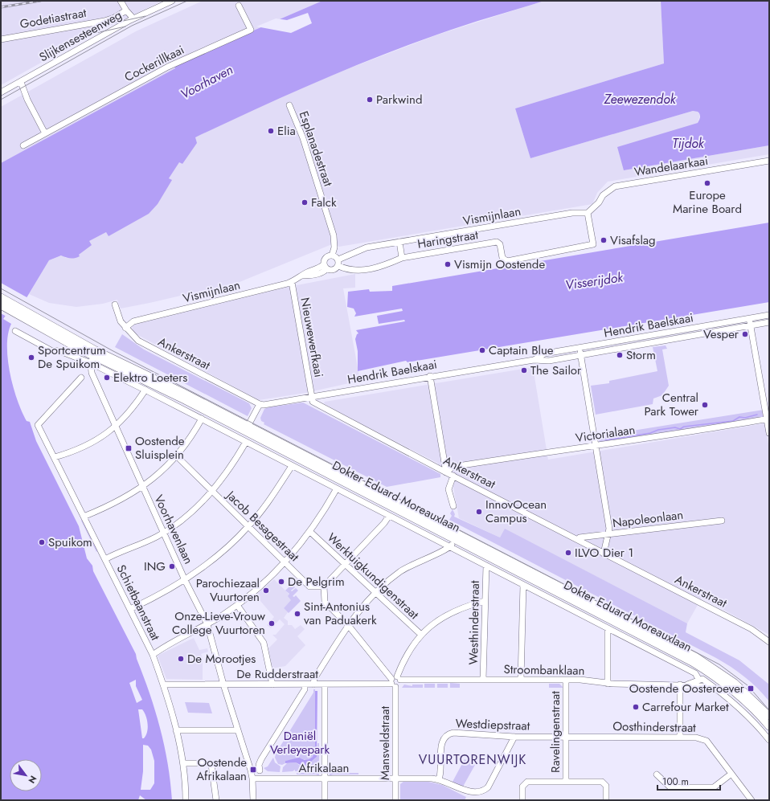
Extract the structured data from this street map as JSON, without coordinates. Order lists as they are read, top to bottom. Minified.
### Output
{"streets":{"main road":["Dokter Eduard Moreauxlaan"],"street":["Godetiastraat","Slijkensesteenweg","Cockerillkaai","Esplanadestraat","Wandelaarkaai","Vismijnlaan","Haringstraat","Hendrik Baelskaai","Nieuwewerfkaai","Ankerstraat","Victorialaan","Napoleonlaan","Jacob Besagestraat","Voorhavenlaan","Werktuigkundigenstraat","Schietbaanstraat","Westhinderstraat","Stroombanklaan","De Rudderstraat","Westdiepstraat","Oosthinderstraat","Ravelingenstraat","Mansveldstraat","Afrikalaan"]},"crossings":[["Wandelaarkaai","Vismijnlaan"],["Wandelaarkaai","Haringstraat"],["Vismijnlaan","Haringstraat"],["Vismijnlaan","Nieuwewerfkaai"],["Vismijnlaan","Ankerstraat"],["Hendrik Baelskaai","Nieuwewerfkaai"],["Hendrik Baelskaai","Ankerstraat"],["Nieuwewerfkaai","Ankerstraat"],["Ankerstraat","Victorialaan"],["Ankerstraat","Napoleonlaan"],["Dokter Eduard Moreauxlaan","Voorhavenlaan"],["Dokter Eduard Moreauxlaan","Westhinderstraat"],["Dokter Eduard Moreauxlaan","Stroombanklaan"],["Voorhavenlaan","De Rudderstraat"],["Voorhavenlaan","Afrikalaan"],["Schietbaanstraat","De Rudderstraat"],["Westhinderstraat","Stroombanklaan"],["Stroombanklaan","De Rudderstraat"],["Stroombanklaan","Ravelingenstraat"],["Stroombanklaan","Mansveldstraat"],["De Rudderstraat","Mansveldstraat"],["Westdiepstraat","Oosthinderstraat"],["Westdiepstraat","Ravelingenstraat"],["Westdiepstraat","Afrikalaan"],["Oosthinderstraat","Ravelingenstraat"],["Mansveldstraat","Afrikalaan"]],"districts":["VUURTORENWIJK"],"water":["Voorhaven","Zeewezendok","Tijdok","Visserijdok"],"parks":["Daniël Verleyepark"],"places":{"other":["Parkwind","Elia","Europe Marine Board","Falck","Visafslag","Vismijn Oostende","Vesper","Captain Blue","Storm","Sportcentrum De Spuikom","The Sailor","Elektro Loeters","Central Park Tower","InnovOcean Campus","Spuikom","ILVO Dier 1","ING","De Pelgrim","Parochiezaal Vuurtoren","Sint-Antonius van Paduakerk","Onze-Lieve-Vrouw College Vuurtoren","De Morootjes","Carrefour Market"],"transit":["Oostende Sluisplein","Oostende Oosteroever","Oostende Afrikalaan"]},"scale_bar":"100 m","north":"bottom right"}
